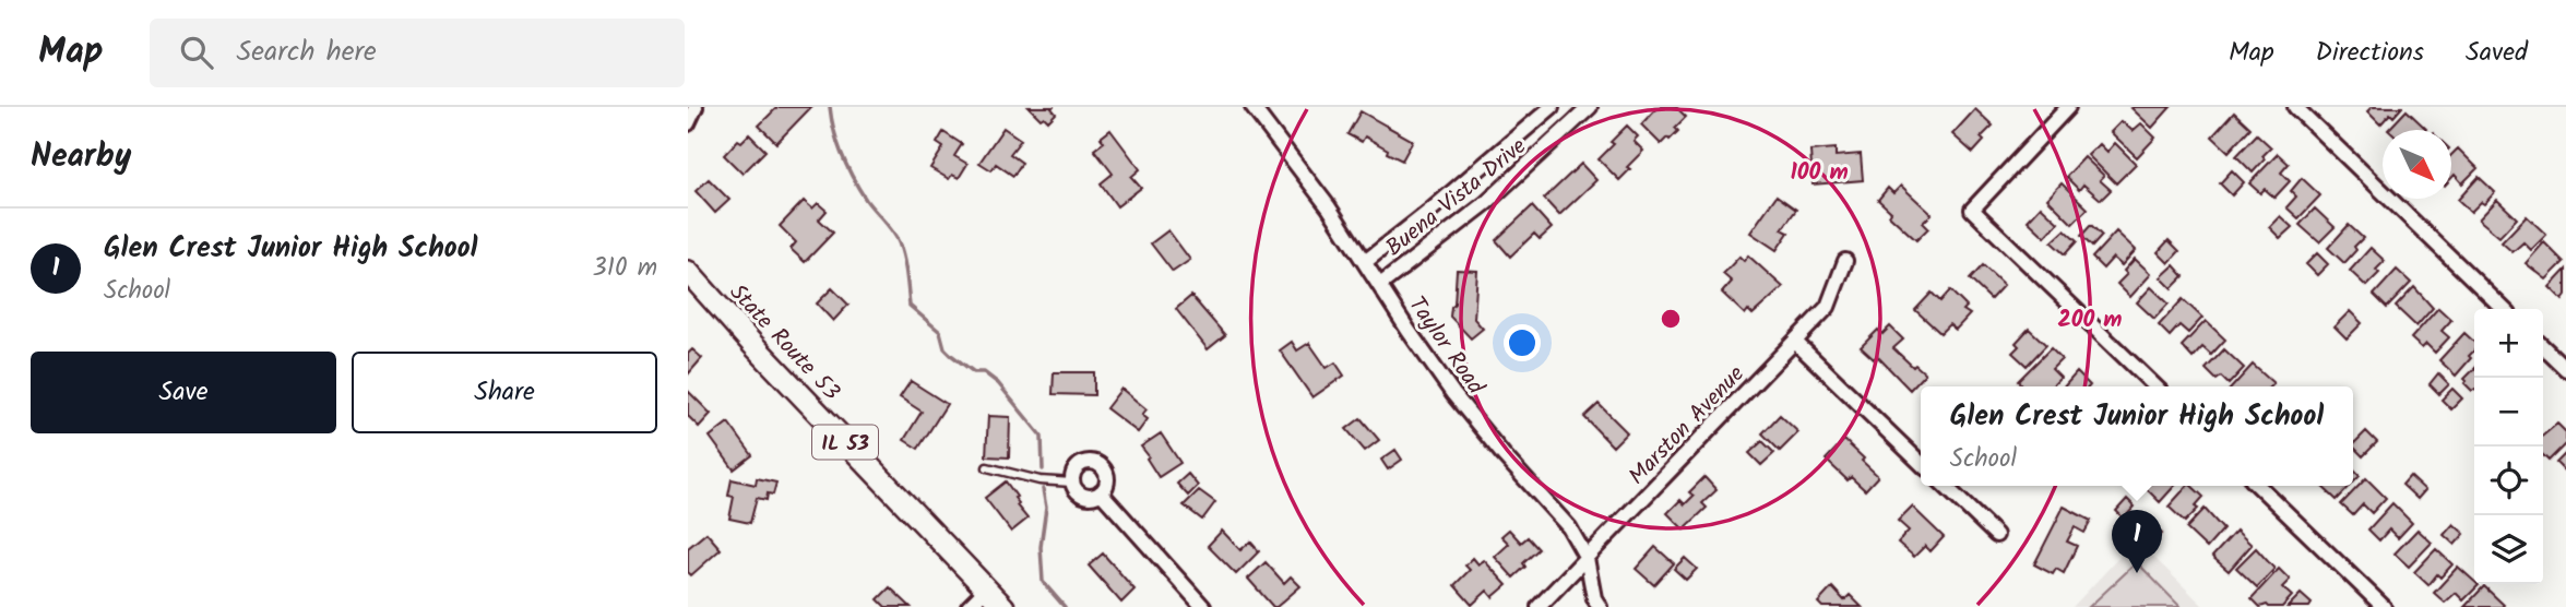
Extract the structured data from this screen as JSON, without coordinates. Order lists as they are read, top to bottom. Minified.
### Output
{"streets":{"main road":["State Route 53","IL 53"],"street":["Buena Vista Drive","Taylor Road","Marston Avenue"]},"crossings":[["Buena Vista Drive","Taylor Road"],["Taylor Road","Marston Avenue"]],"north":"bottom right","page":{"header":"Map","search":"Search here","nav":["Map","Directions","Saved"],"heading":"Nearby","list":[{"mark":"1","name":"Glen Crest Junior High School","note":"School","value":"310 m"}],"map_buttons":["+","−"],"buttons":["Save","Share"],"popup":["Glen Crest Junior High School","School"],"pins":"1"},"rings":["100 m","200 m"]}
